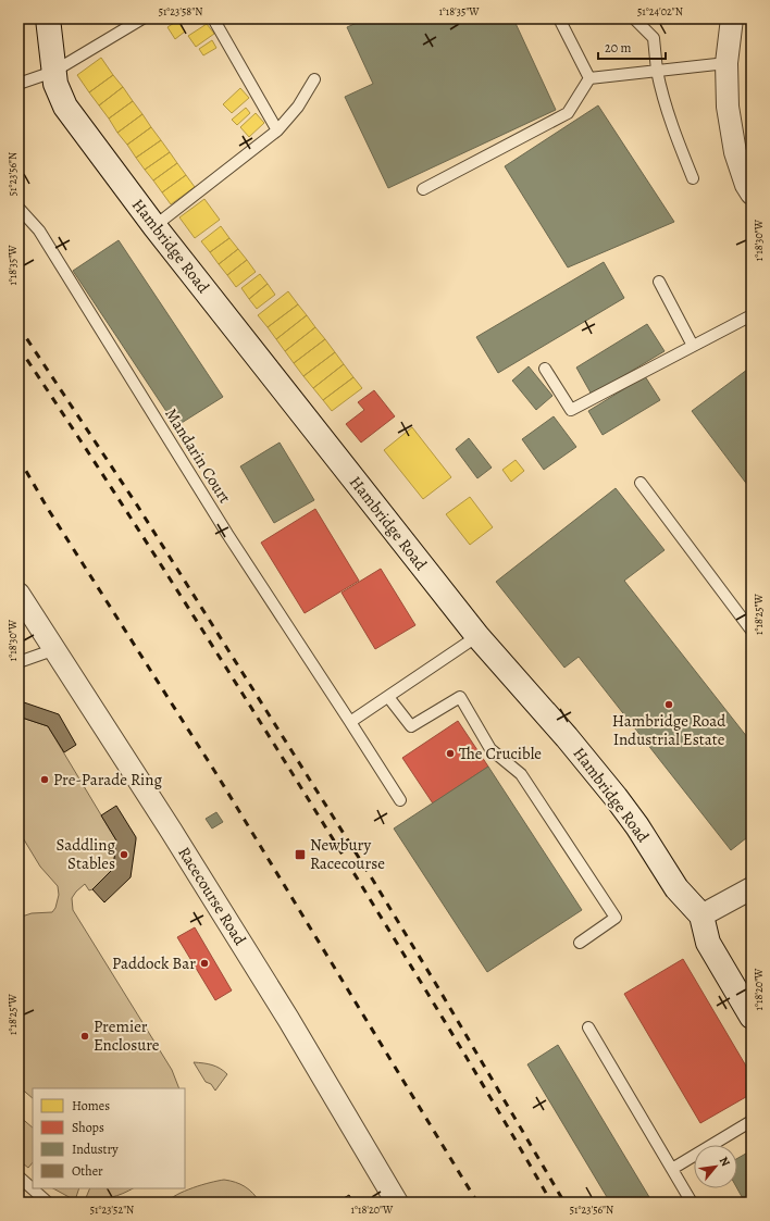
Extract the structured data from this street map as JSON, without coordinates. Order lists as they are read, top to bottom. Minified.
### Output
{"streets":{"main road":["Hambridge Road"],"street":["Racecourse Road"],"lane":["Mandarin Court"]},"places":{"other":["Hambridge Road Industrial Estate","The Crucible","Pre-Parade Ring","Saddling Stables","Paddock Bar","Premier Enclosure"],"transit":["Newbury Racecourse"]},"legend":["Homes","Shops","Industry","Other"],"scale_bar":"20 m","north":"top right","coordinates":["51°23'58\"N","1°18'35\"W","51°24'02\"N","51°23'56\"N","1°18'30\"W","1°18'25\"W","1°18'20\"W","51°23'52\"N"]}
